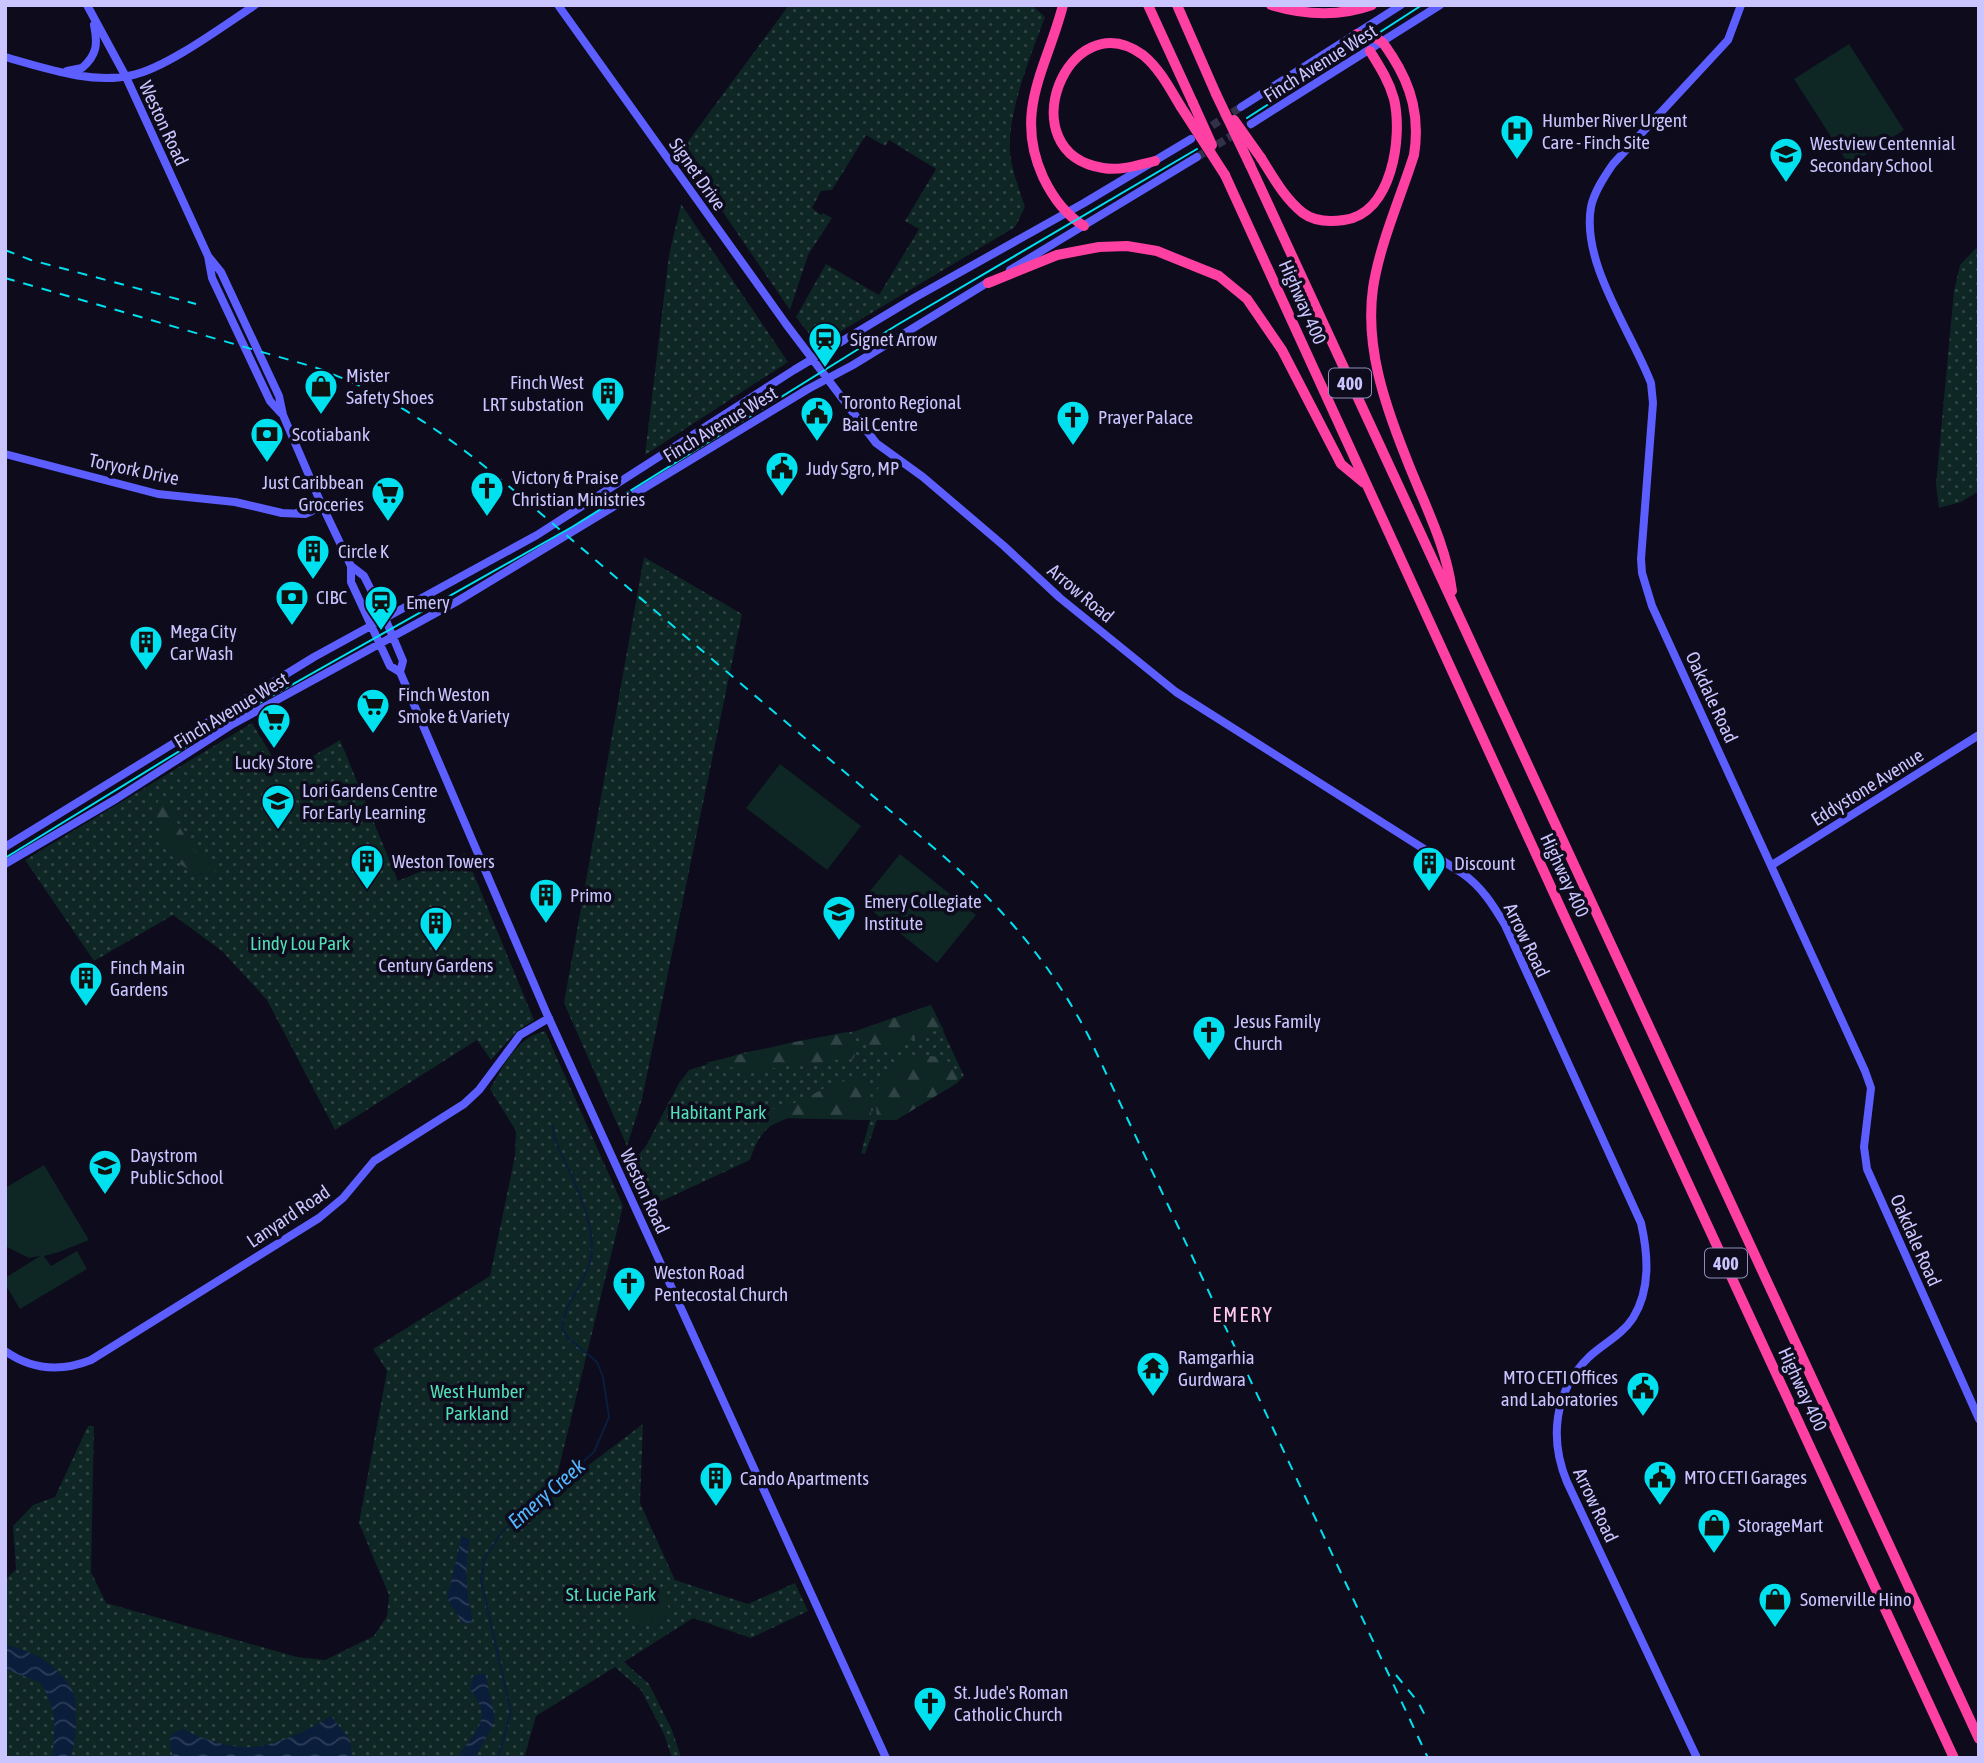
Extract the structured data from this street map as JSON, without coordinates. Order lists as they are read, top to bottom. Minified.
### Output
{"streets":{"highway":["Highway 400","400"],"main road":["Finch Avenue West","Weston Road","Signet Drive","Toryork Drive","Arrow Road","Oakdale Road","Eddystone Avenue","Lanyard Road"]},"crossings":[["Finch Avenue West","Weston Road"],["Finch Avenue West","Signet Drive"],["Finch Avenue West","Arrow Road"],["Weston Road","Toryork Drive"],["Weston Road","Lanyard Road"],["Signet Drive","Arrow Road"],["Oakdale Road","Eddystone Avenue"]],"districts":["EMERY"],"water":["Emery Creek"],"parks":["Lindy Lou Park","Habitant Park","West Humber Parkland","St. Lucie Park"],"places":{"hospital":["Humber River Urgent Care - Finch Site"],"school or university":["Westview Centennial Secondary School","Lori Gardens Centre For Early Learning","Emery Collegiate Institute","Daystrom Public School"],"station":["Signet Arrow","Emery"],"shop":["Mister Safety Shoes","StorageMart","Somerville Hino"],"building":["Finch West LRT substation","Circle K","Mega City Car Wash","Weston Towers","Discount","Primo","Century Gardens","Finch Main Gardens","Cando Apartments"],"public building":["Toronto Regional Bail Centre","Judy Sgro, MP","MTO CETI Offices and Laboratories","MTO CETI Garages"],"church":["Prayer Palace","Victory & Praise Christian Ministries","Jesus Family Church","Weston Road Pentecostal Church","St. Jude's Roman Catholic Church"],"bank":["Scotiabank","CIBC"],"supermarket":["Just Caribbean Groceries","Finch Weston Smoke & Variety","Lucky Store"],"temple":["Ramgarhia Gurdwara"]}}
